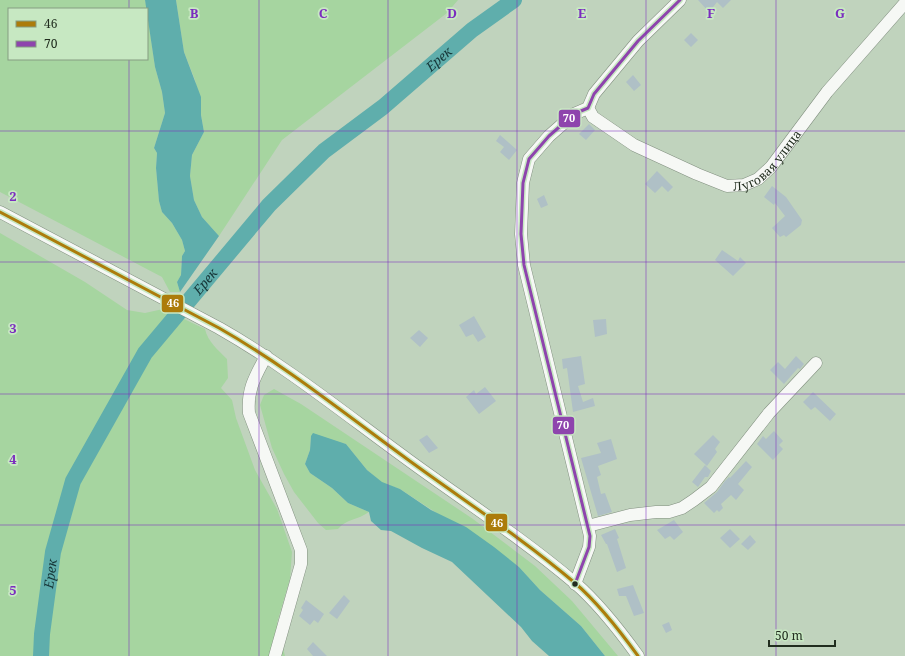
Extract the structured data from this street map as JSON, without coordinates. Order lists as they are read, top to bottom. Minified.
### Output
{"streets":{"street":["Луговая улица"]},"water":["Ерек"],"lines":["transit line 70","transit line 46"],"legend":["46","70"],"scale_bar":"50 m","grid":{"columns":["B","C","D","E","F","G"],"rows":["2","3","4","5"]}}
